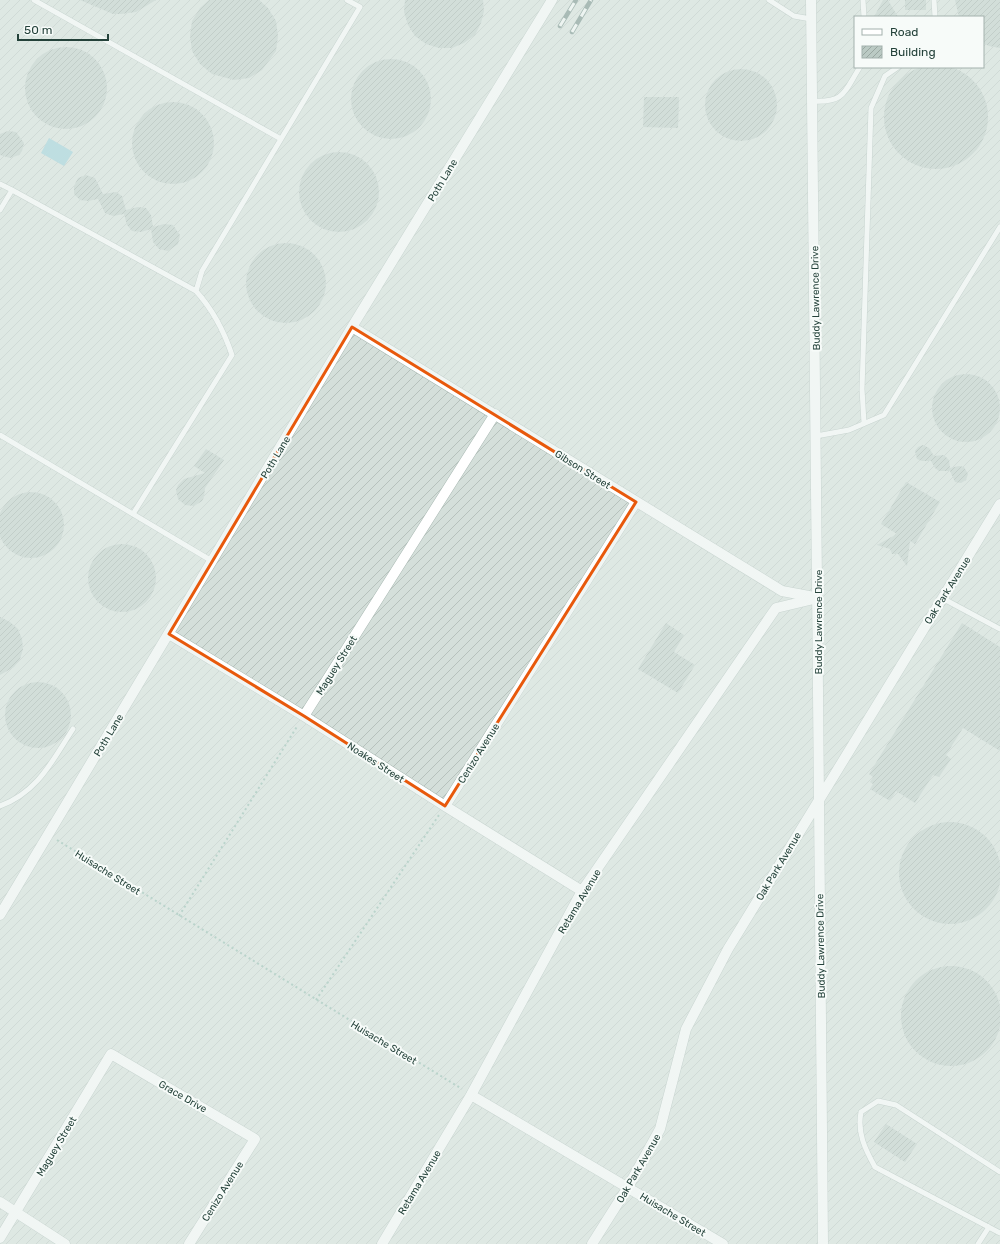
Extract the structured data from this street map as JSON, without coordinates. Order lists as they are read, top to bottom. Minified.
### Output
{"streets":{"street":["Poth Lane","Buddy Lawrence Drive","Gibson Street","Oak Park Avenue","Maguey Street","Cenizo Avenue","Noakes Street","Huisache Street","Retama Avenue","Grace Drive"]},"crossings":[["Poth Lane","Gibson Street"],["Poth Lane","Noakes Street"],["Poth Lane","Huisache Street"],["Buddy Lawrence Drive","Gibson Street"],["Buddy Lawrence Drive","Oak Park Avenue"],["Buddy Lawrence Drive","Retama Avenue"],["Gibson Street","Maguey Street"],["Gibson Street","Cenizo Avenue"],["Gibson Street","Retama Avenue"],["Oak Park Avenue","Huisache Street"],["Maguey Street","Noakes Street"],["Maguey Street","Grace Drive"],["Cenizo Avenue","Noakes Street"],["Cenizo Avenue","Grace Drive"],["Noakes Street","Retama Avenue"],["Huisache Street","Retama Avenue"]],"legend":["Road","Building"],"scale_bar":"50 m"}
